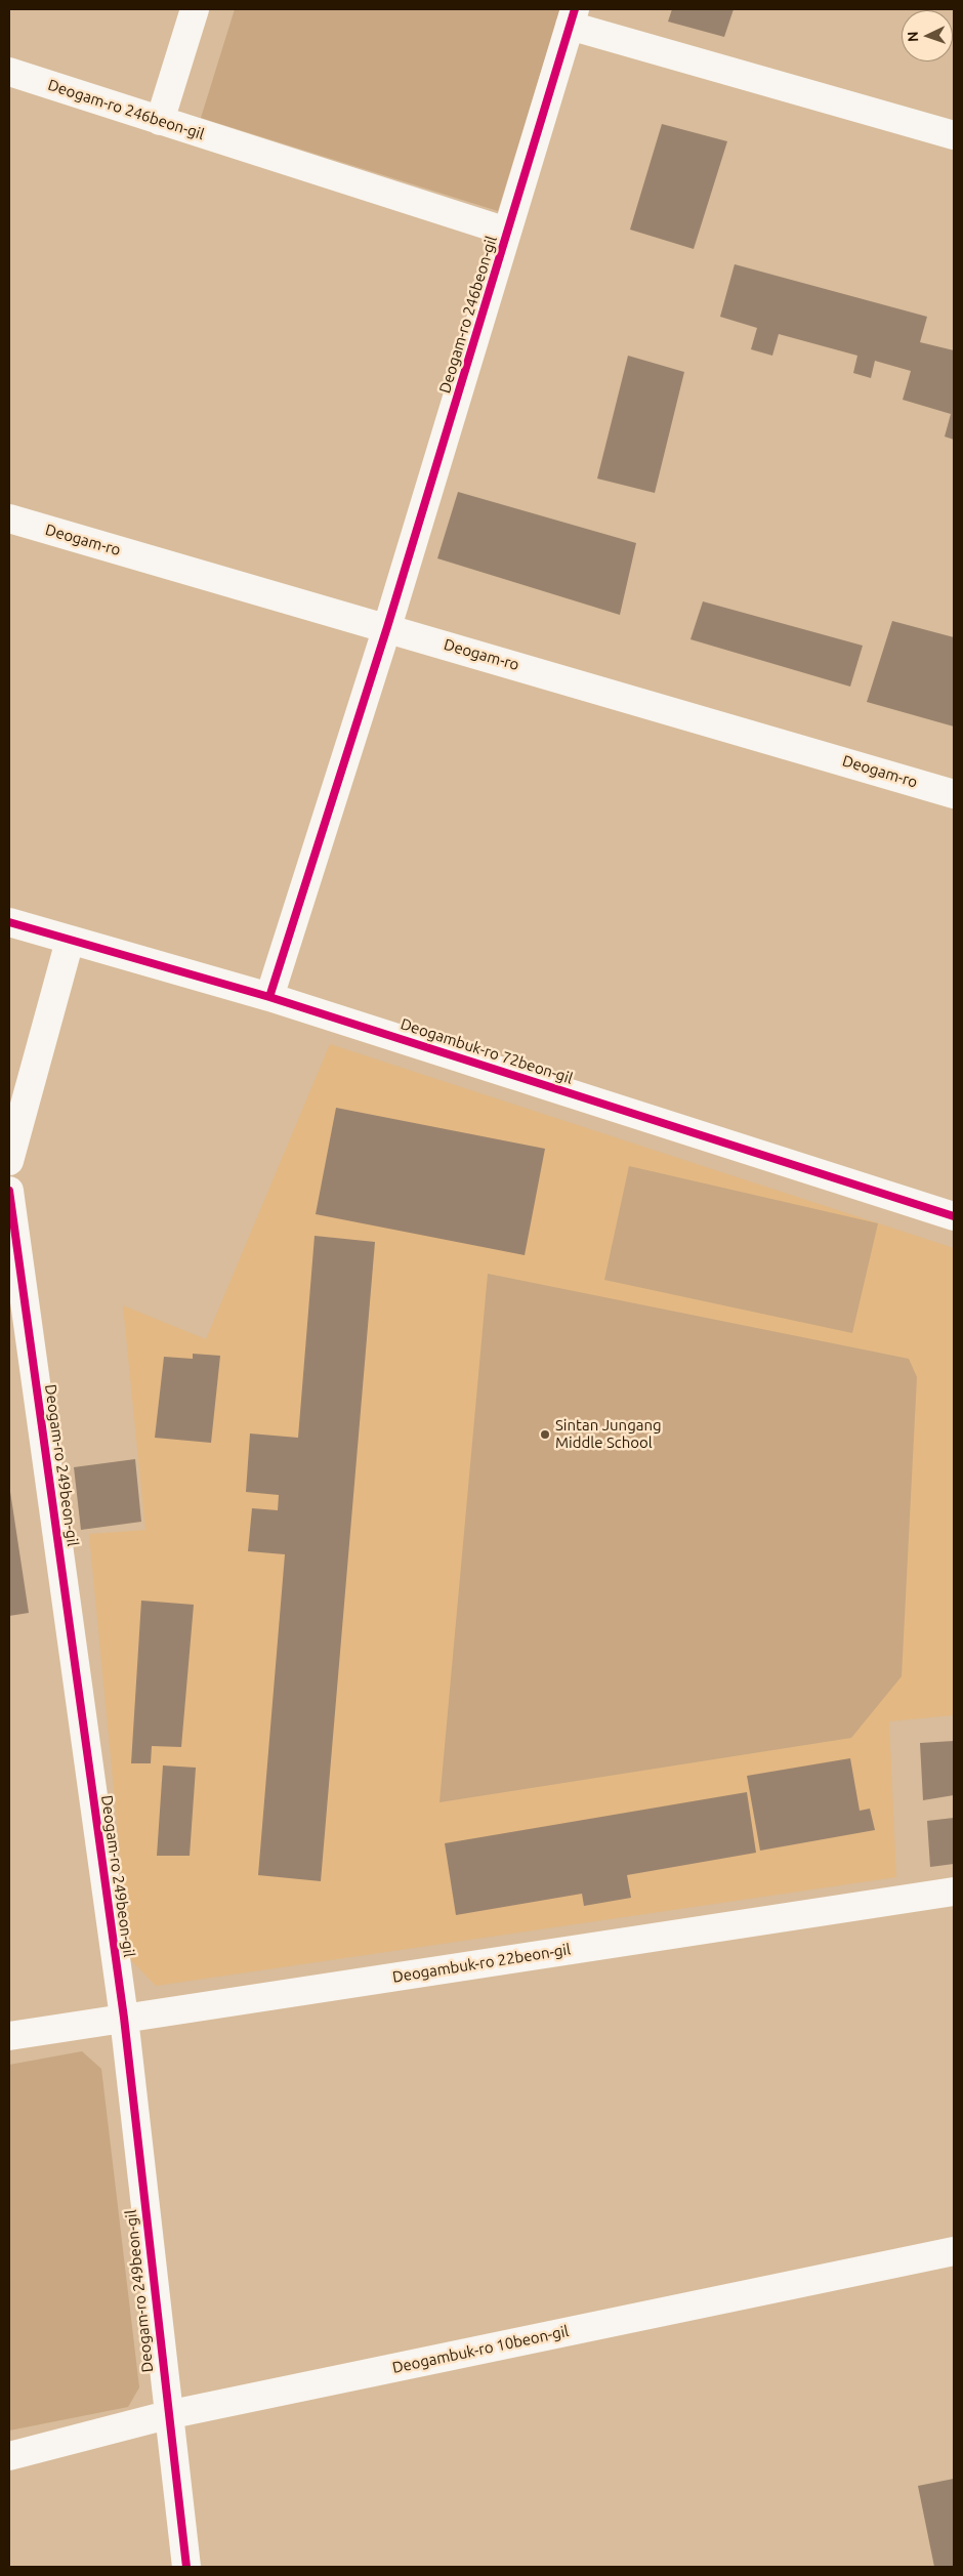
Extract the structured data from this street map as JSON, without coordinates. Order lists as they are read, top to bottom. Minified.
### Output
{"streets":{"street":["Deogam-ro 246beon-gil","Deogam-ro","Deogambuk-ro 72beon-gil","Deogam-ro 249beon-gil","Deogambuk-ro 22beon-gil","Deogambuk-ro 10beon-gil"]},"crossings":[["Deogam-ro 246beon-gil","Deogam-ro"],["Deogam-ro 246beon-gil","Deogambuk-ro 72beon-gil"],["Deogam-ro 249beon-gil","Deogambuk-ro 22beon-gil"],["Deogam-ro 249beon-gil","Deogambuk-ro 10beon-gil"]],"places":["Sintan Jungang Middle School"],"north":"left"}
